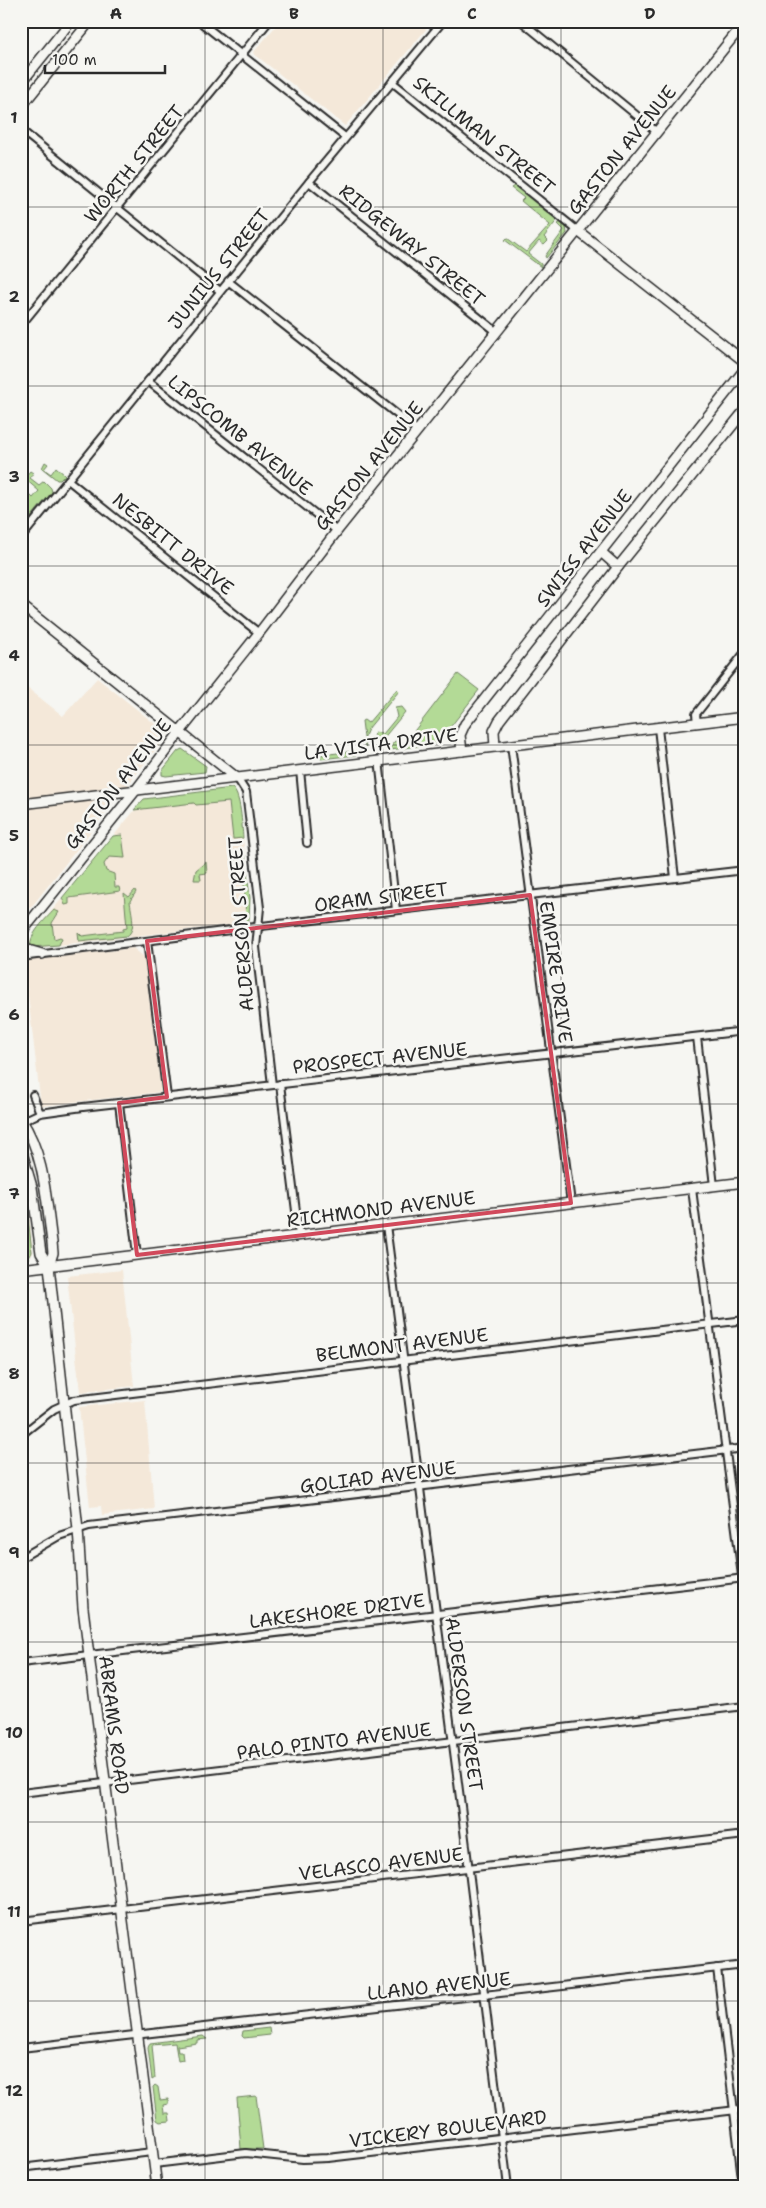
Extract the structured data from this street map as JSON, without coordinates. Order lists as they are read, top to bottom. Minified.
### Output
{"streets":{"street":["SKILLMAN STREET","GASTON AVENUE","WORTH STREET","RIDGEWAY STREET","JUNIUS STREET","LIPSCOMB AVENUE","NESBITT DRIVE","SWISS AVENUE","LA VISTA DRIVE","ORAM STREET","ALDERSON STREET","EMPIRE DRIVE","PROSPECT AVENUE","RICHMOND AVENUE","BELMONT AVENUE","GOLIAD AVENUE","LAKESHORE DRIVE","ABRAMS ROAD","PALO PINTO AVENUE","VELASCO AVENUE","LLANO AVENUE","VICKERY BOULEVARD"]},"crossings":[["SKILLMAN STREET","GASTON AVENUE"],["SKILLMAN STREET","JUNIUS STREET"],["GASTON AVENUE","RIDGEWAY STREET"],["GASTON AVENUE","LIPSCOMB AVENUE"],["GASTON AVENUE","NESBITT DRIVE"],["GASTON AVENUE","LA VISTA DRIVE"],["GASTON AVENUE","ALDERSON STREET"],["RIDGEWAY STREET","JUNIUS STREET"],["JUNIUS STREET","LIPSCOMB AVENUE"],["JUNIUS STREET","NESBITT DRIVE"],["SWISS AVENUE","LA VISTA DRIVE"],["LA VISTA DRIVE","ALDERSON STREET"],["LA VISTA DRIVE","EMPIRE DRIVE"],["ORAM STREET","ALDERSON STREET"],["ORAM STREET","EMPIRE DRIVE"],["ALDERSON STREET","PROSPECT AVENUE"],["ALDERSON STREET","RICHMOND AVENUE"],["ALDERSON STREET","BELMONT AVENUE"],["ALDERSON STREET","GOLIAD AVENUE"],["ALDERSON STREET","LAKESHORE DRIVE"],["ALDERSON STREET","PALO PINTO AVENUE"],["ALDERSON STREET","VELASCO AVENUE"],["ALDERSON STREET","LLANO AVENUE"],["ALDERSON STREET","VICKERY BOULEVARD"],["EMPIRE DRIVE","PROSPECT AVENUE"],["EMPIRE DRIVE","RICHMOND AVENUE"],["PROSPECT AVENUE","ABRAMS ROAD"],["RICHMOND AVENUE","ABRAMS ROAD"],["BELMONT AVENUE","ABRAMS ROAD"],["GOLIAD AVENUE","ABRAMS ROAD"],["LAKESHORE DRIVE","ABRAMS ROAD"],["ABRAMS ROAD","PALO PINTO AVENUE"],["ABRAMS ROAD","VELASCO AVENUE"],["ABRAMS ROAD","LLANO AVENUE"],["ABRAMS ROAD","VICKERY BOULEVARD"]],"scale_bar":"100 m","grid":{"columns":["A","B","C","D"],"rows":["1","2","3","4","5","6","7","8","9","10","11","12"]}}
